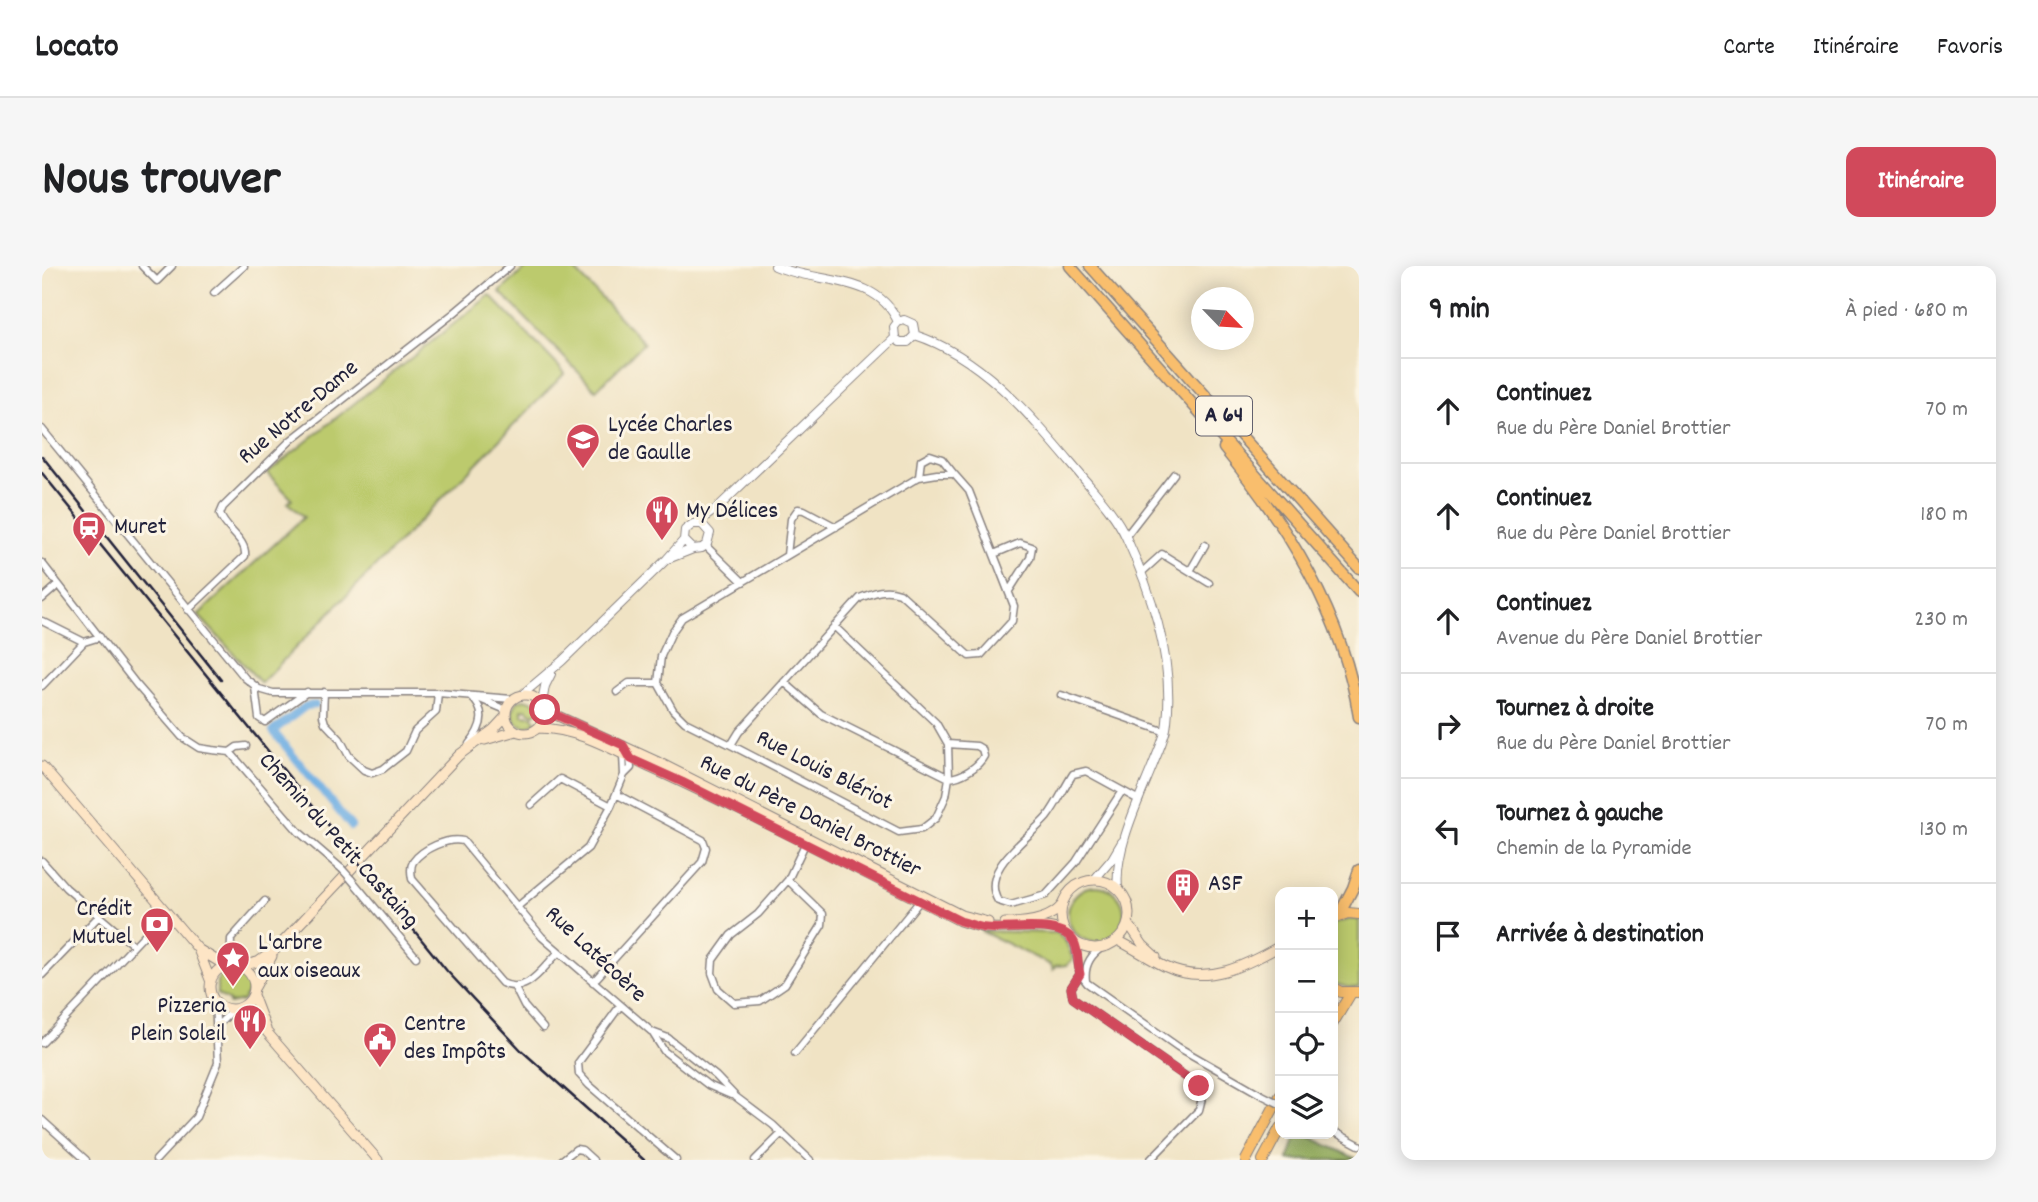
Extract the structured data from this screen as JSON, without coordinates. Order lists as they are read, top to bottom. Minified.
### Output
{"streets":{"highway":["A 64"],"main road":["Rue du Père Daniel Brottier"],"street":["Rue Notre-Dame","Rue Louis Blériot","Chemin du Petit Castaing","Rue Latécoère"]},"crossings":[["Rue du Père Daniel Brottier","Rue Latécoère"]],"places":{"school or university":["Lycée Charles de Gaulle"],"restaurant":["My Délices","Pizzeria Plein Soleil"],"station":["Muret"],"building":["ASF"],"bank":["Crédit Mutuel"],"place":["L'arbre aux oiseaux"],"public building":["Centre des Impôts"]},"north":"bottom right","page":{"header":"Locato","nav":["Carte","Itinéraire","Favoris"],"title":"Nous trouver","buttons":"Itinéraire","heading":["9 min","À pied · 680 m"],"list":[["Continuez","Rue du Père Daniel Brottier","70 m"],["Continuez","Rue du Père Daniel Brottier","180 m"],["Continuez","Avenue du Père Daniel Brottier","230 m"],["Tournez à droite","Rue du Père Daniel Brottier","70 m"],["Tournez à gauche","Chemin de la Pyramide","130 m"],"Arrivée à destination"],"map_buttons":["+","−"]}}
